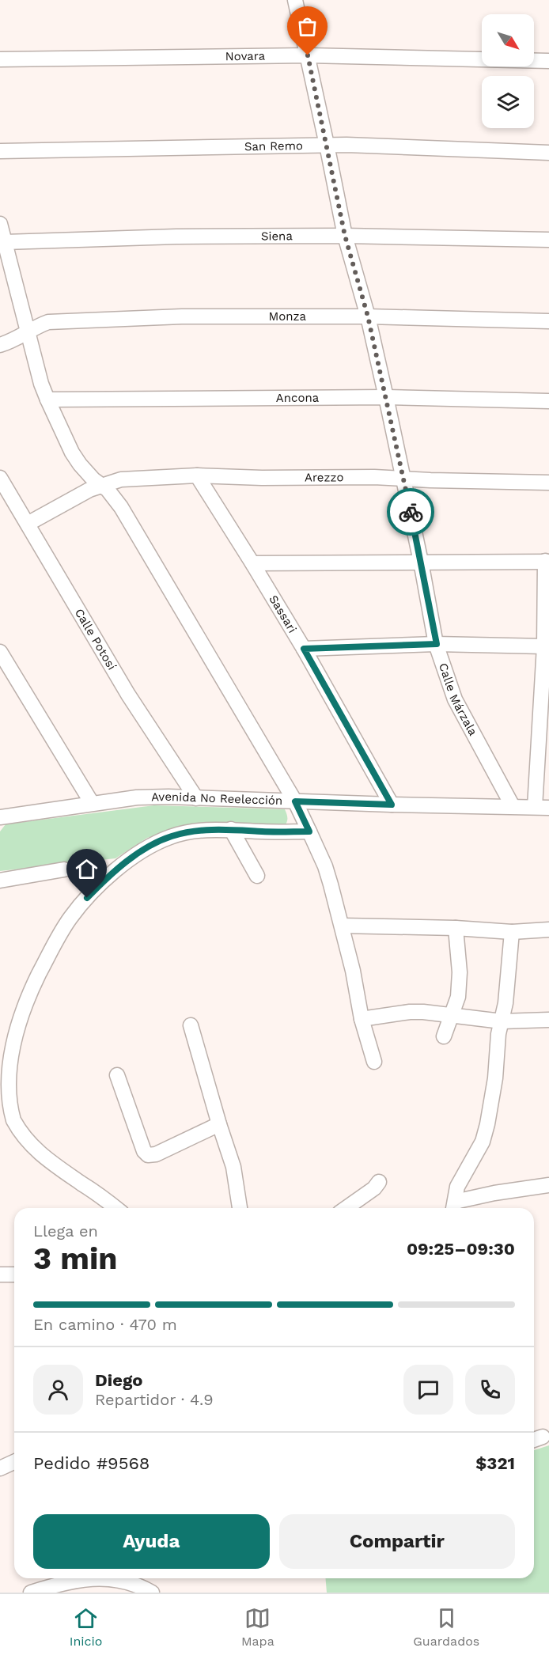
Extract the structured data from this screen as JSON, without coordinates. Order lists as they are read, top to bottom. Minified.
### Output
{"streets":{"street":["Novara","San Remo","Siena","Monza","Ancona","Arezzo","Sassari","Calle Potosí","Calle Márzala","Avenida No Reelección"]},"crossings":[["Novara","Calle Márzala"],["San Remo","Calle Márzala"],["Siena","Calle Márzala"],["Monza","Calle Márzala"],["Ancona","Calle Márzala"],["Arezzo","Sassari"],["Arezzo","Calle Potosí"],["Arezzo","Calle Márzala"],["Sassari","Avenida No Reelección"],["Calle Potosí","Avenida No Reelección"],["Calle Márzala","Avenida No Reelección"]],"north":"bottom right","page":{"heading":["3 min","Llega en","09:25–09:30"],"panel":["Diego","Repartidor · 4.9","Pedido #9568","$321"],"bar":"En camino · 470 m","buttons":["Ayuda","Compartir"],"tabs":["Inicio","Mapa","Guardados"]}}
